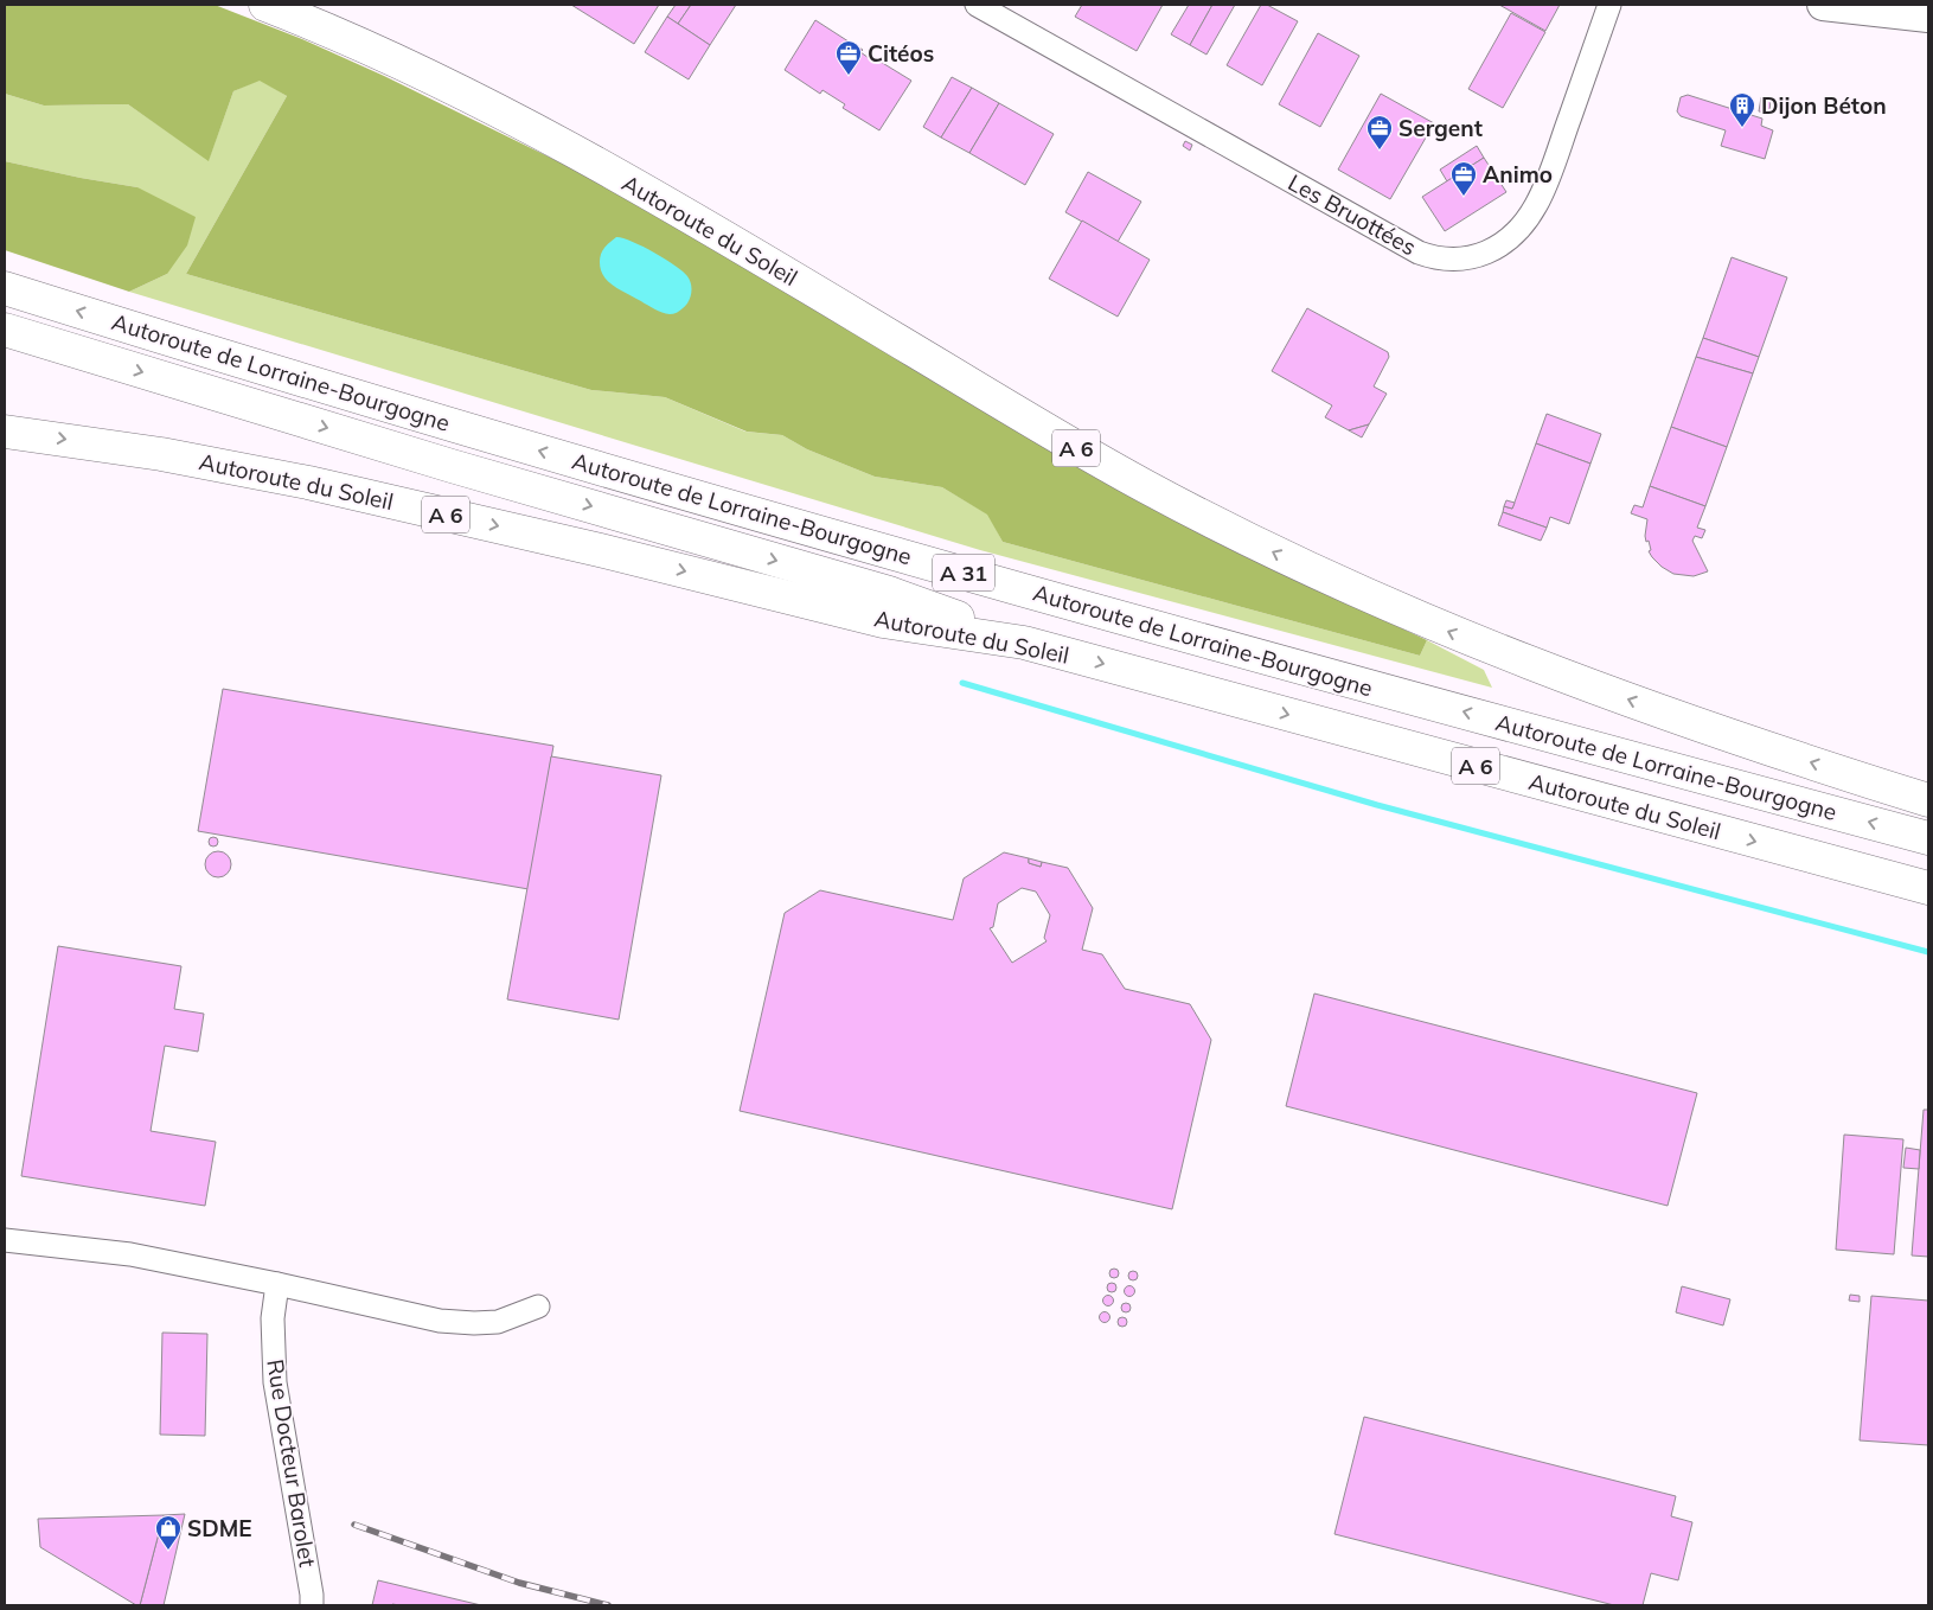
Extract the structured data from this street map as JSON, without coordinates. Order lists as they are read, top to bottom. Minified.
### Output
{"streets":{"highway":["Autoroute du Soleil","Autoroute de Lorraine-Bourgogne","A 6","A 31"],"street":["Les Bruottées","Rue Docteur Barolet"]},"crossings":[["Autoroute du Soleil","Autoroute de Lorraine-Bourgogne"]],"places":{"office":["Citéos","Sergent","Animo"],"building":["Dijon Béton"],"shop":["SDME"]}}
